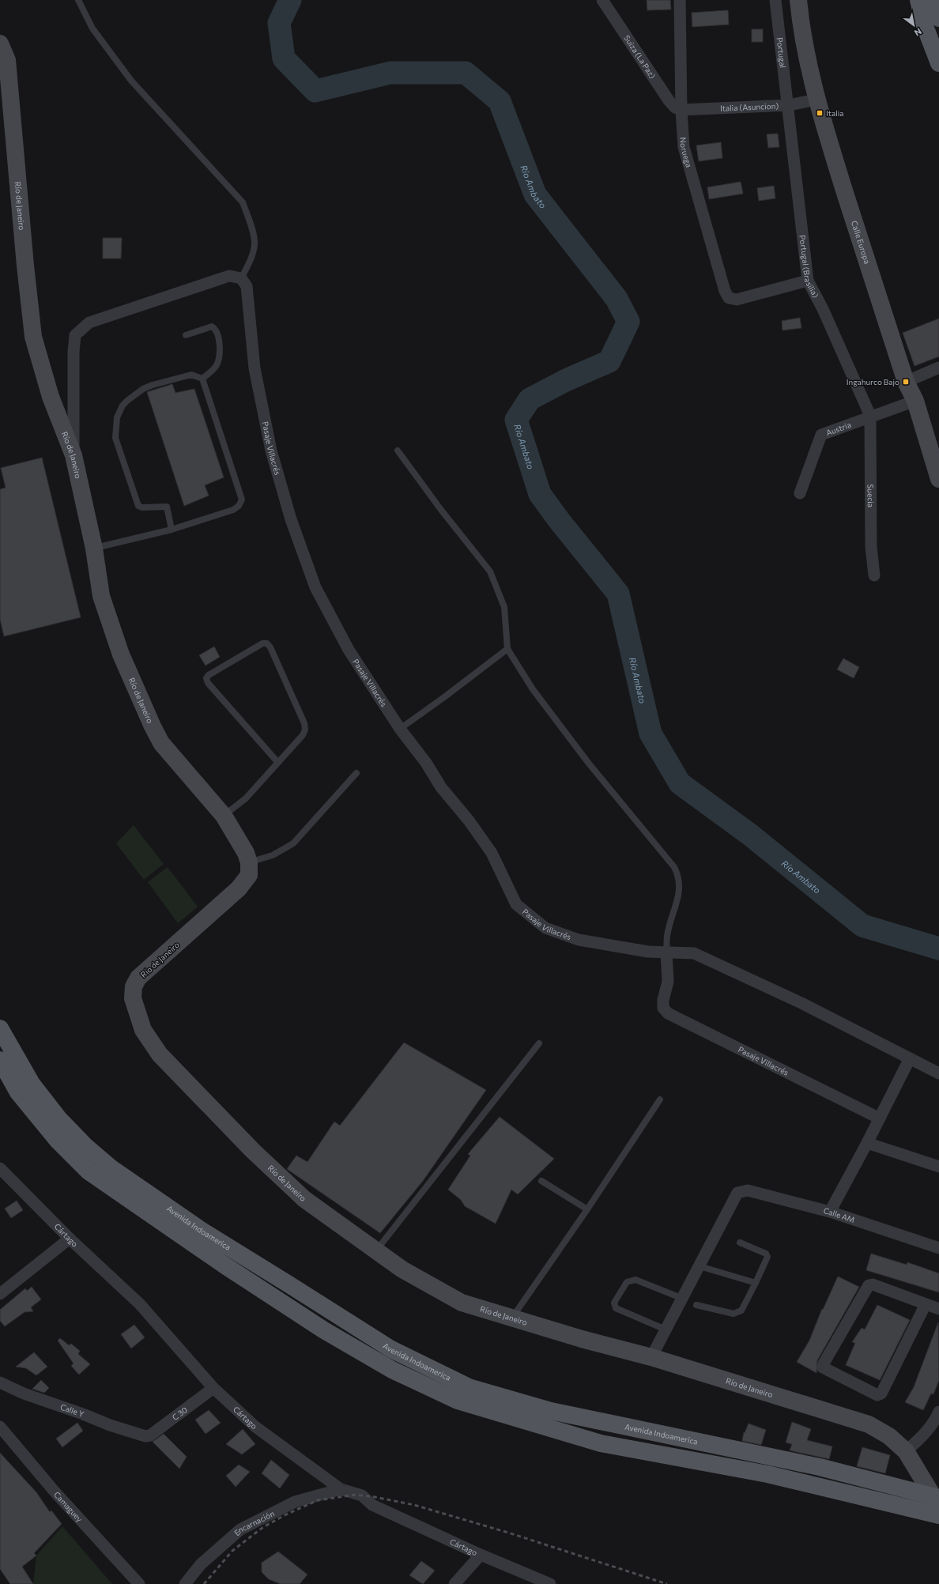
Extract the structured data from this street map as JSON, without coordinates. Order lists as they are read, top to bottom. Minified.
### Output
{"streets":{"main road":["Avenida Indoamerica"],"street":["Portugal","Suiza (La Paz)","Italia (Asuncion)","Noruega","Río de Janeiro","Calle Europa","Portugal (Brasilia)","Austria","Pasaje Villacrés","Suecia","Calle AM","Cártago","Calle Y","C 30","Camaguey","Encarnación"]},"crossings":[["Portugal","Italia (Asuncion)"],["Portugal","Portugal (Brasilia)"],["Suiza (La Paz)","Italia (Asuncion)"],["Suiza (La Paz)","Noruega"],["Italia (Asuncion)","Noruega"],["Italia (Asuncion)","Calle Europa"],["Italia (Asuncion)","Portugal (Brasilia)"],["Noruega","Portugal (Brasilia)"],["Río de Janeiro","Avenida Indoamerica"],["Calle Europa","Austria"],["Portugal (Brasilia)","Austria"],["Portugal (Brasilia)","Suecia"],["Austria","Suecia"],["Cártago","C 30"],["Cártago","Encarnación"],["Calle Y","C 30"]],"water":["Río Ambato"],"places":{"transit":["Italia","Ingahurco Bajo"]},"north":"bottom right"}
